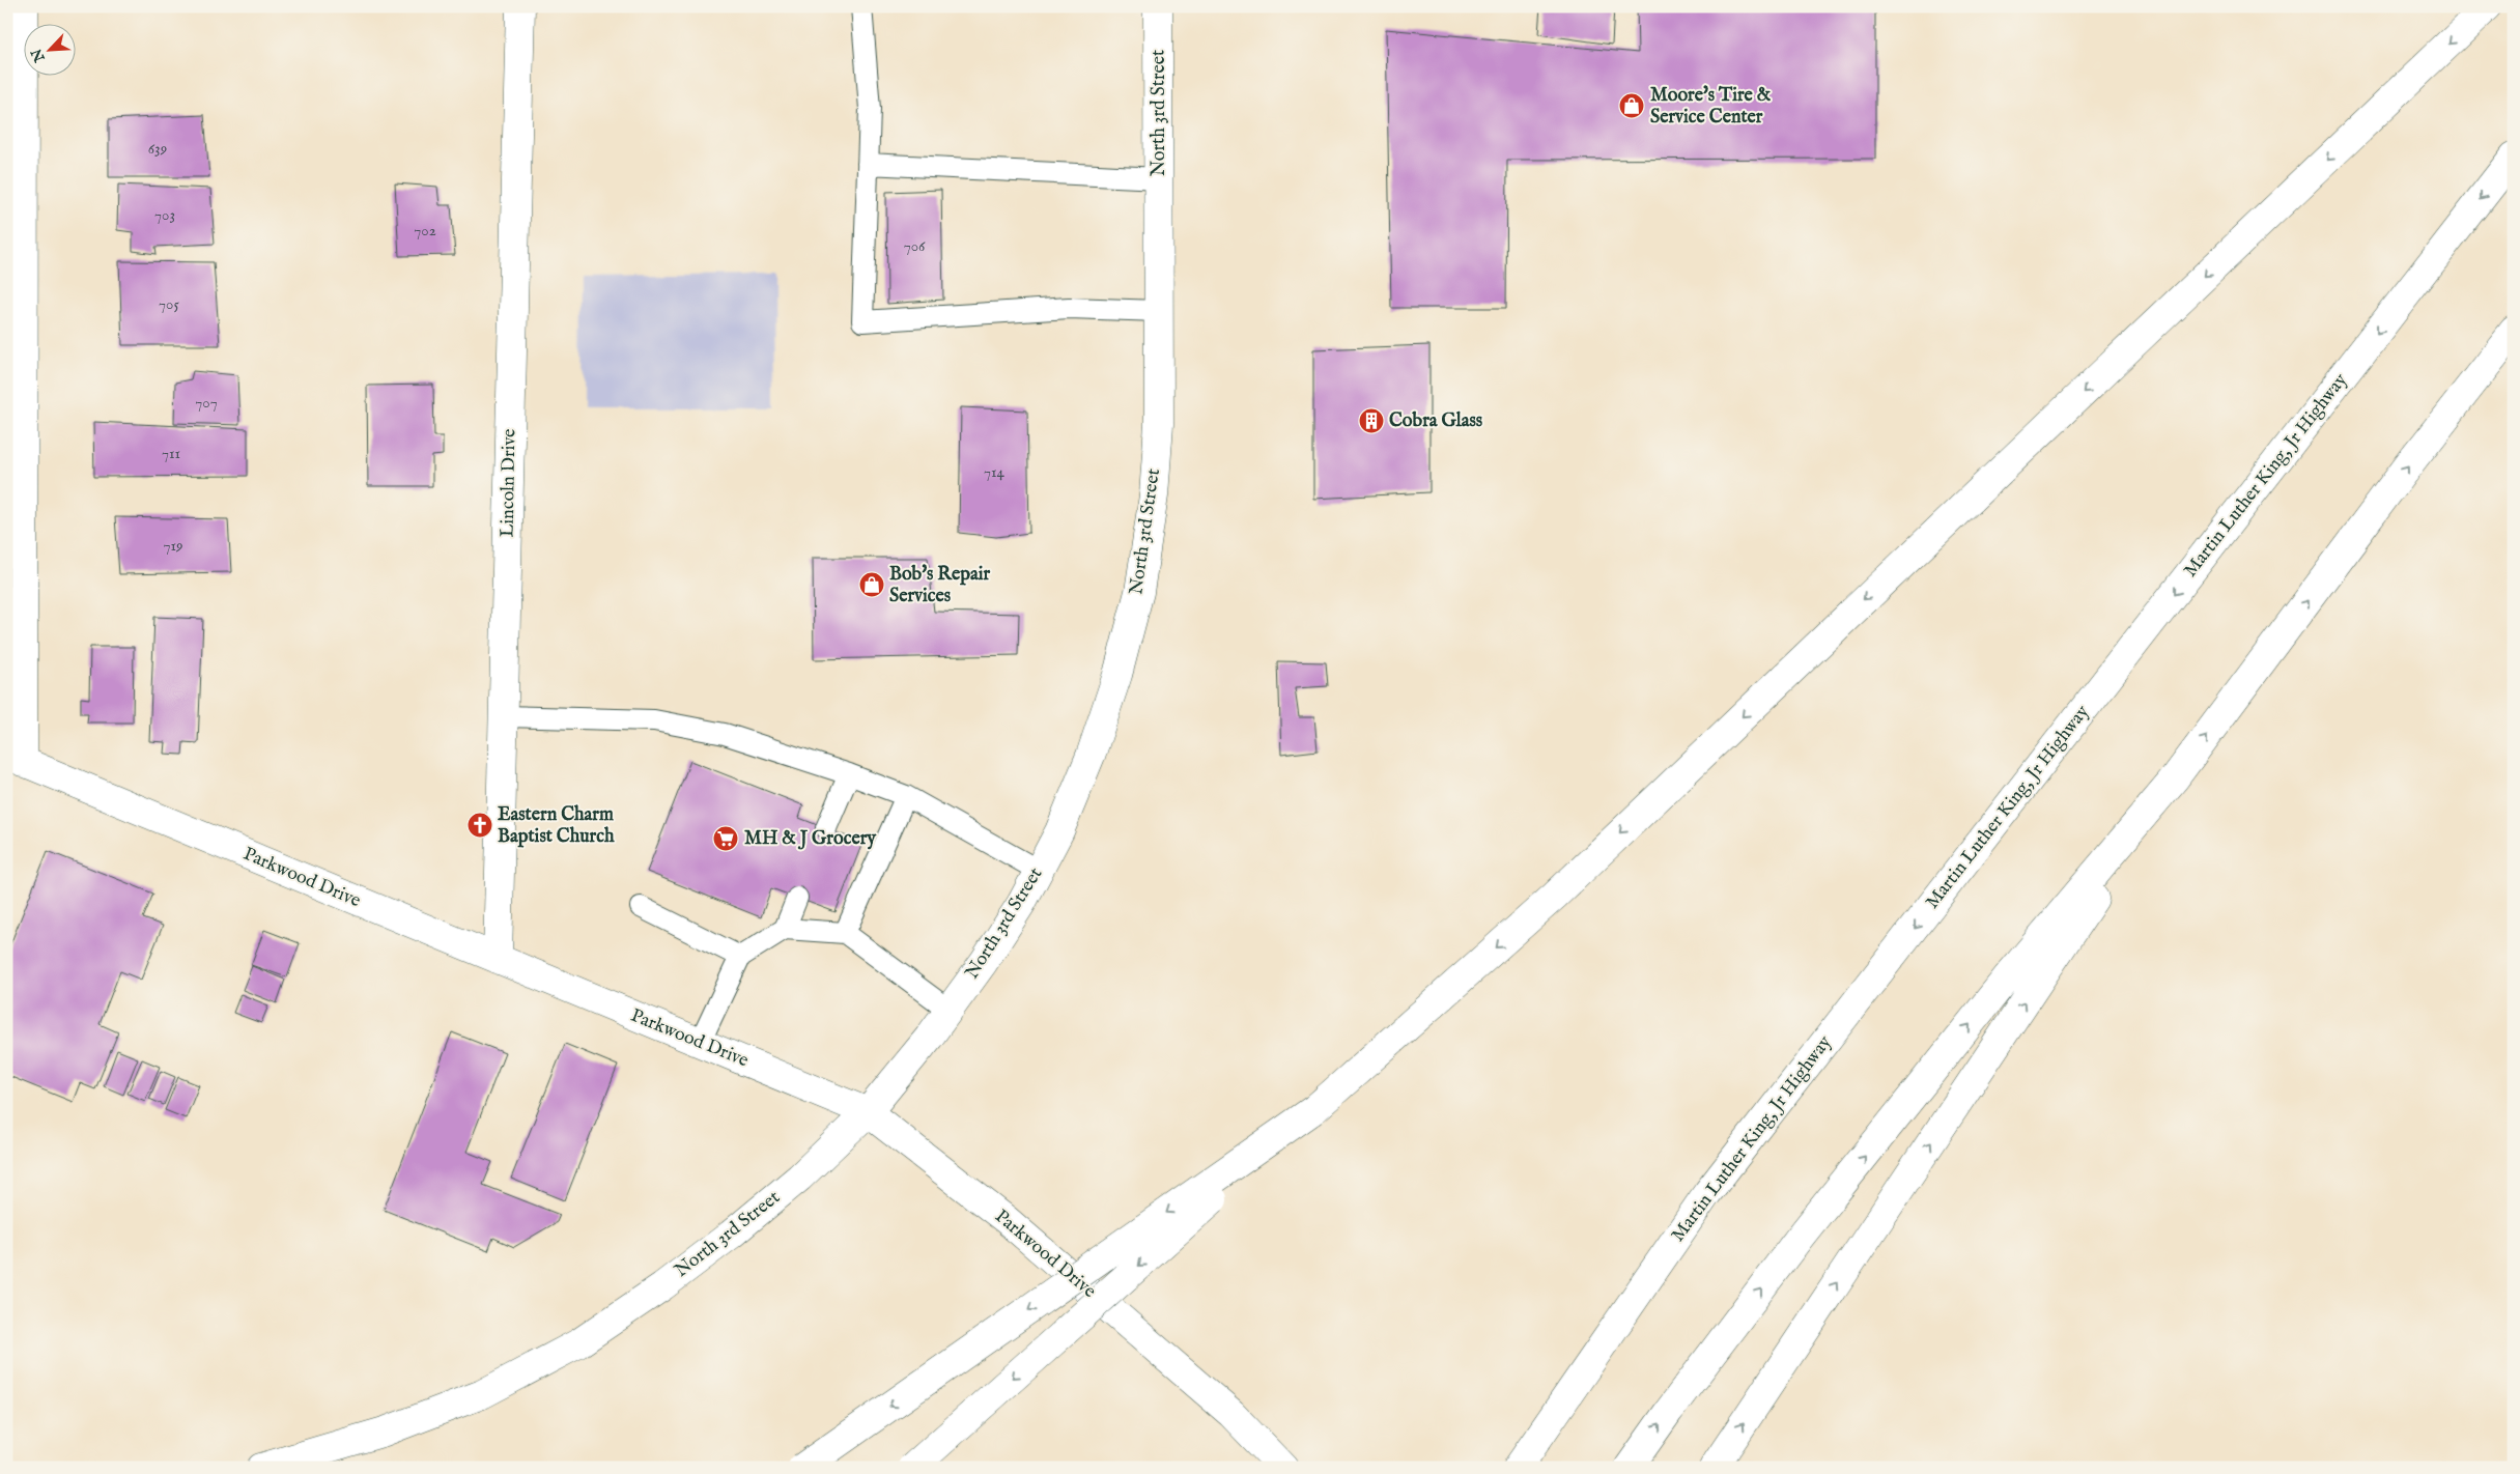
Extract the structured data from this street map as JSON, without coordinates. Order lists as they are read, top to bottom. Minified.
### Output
{"streets":{"main road":["North 3rd Street","Martin Luther King, Jr Highway","Lincoln Drive","Parkwood Drive"]},"crossings":[["North 3rd Street","Parkwood Drive"],["Lincoln Drive","Parkwood Drive"]],"places":{"shop":["Moore's Tire & Service Center","Bob's Repair Services"],"building":["Cobra Glass"],"church":["Eastern Charm Baptist Church"],"supermarket":["MH & J Grocery"]},"house_numbers":["639","703","702","706","705","707","711","714","719"],"north":"bottom left"}
